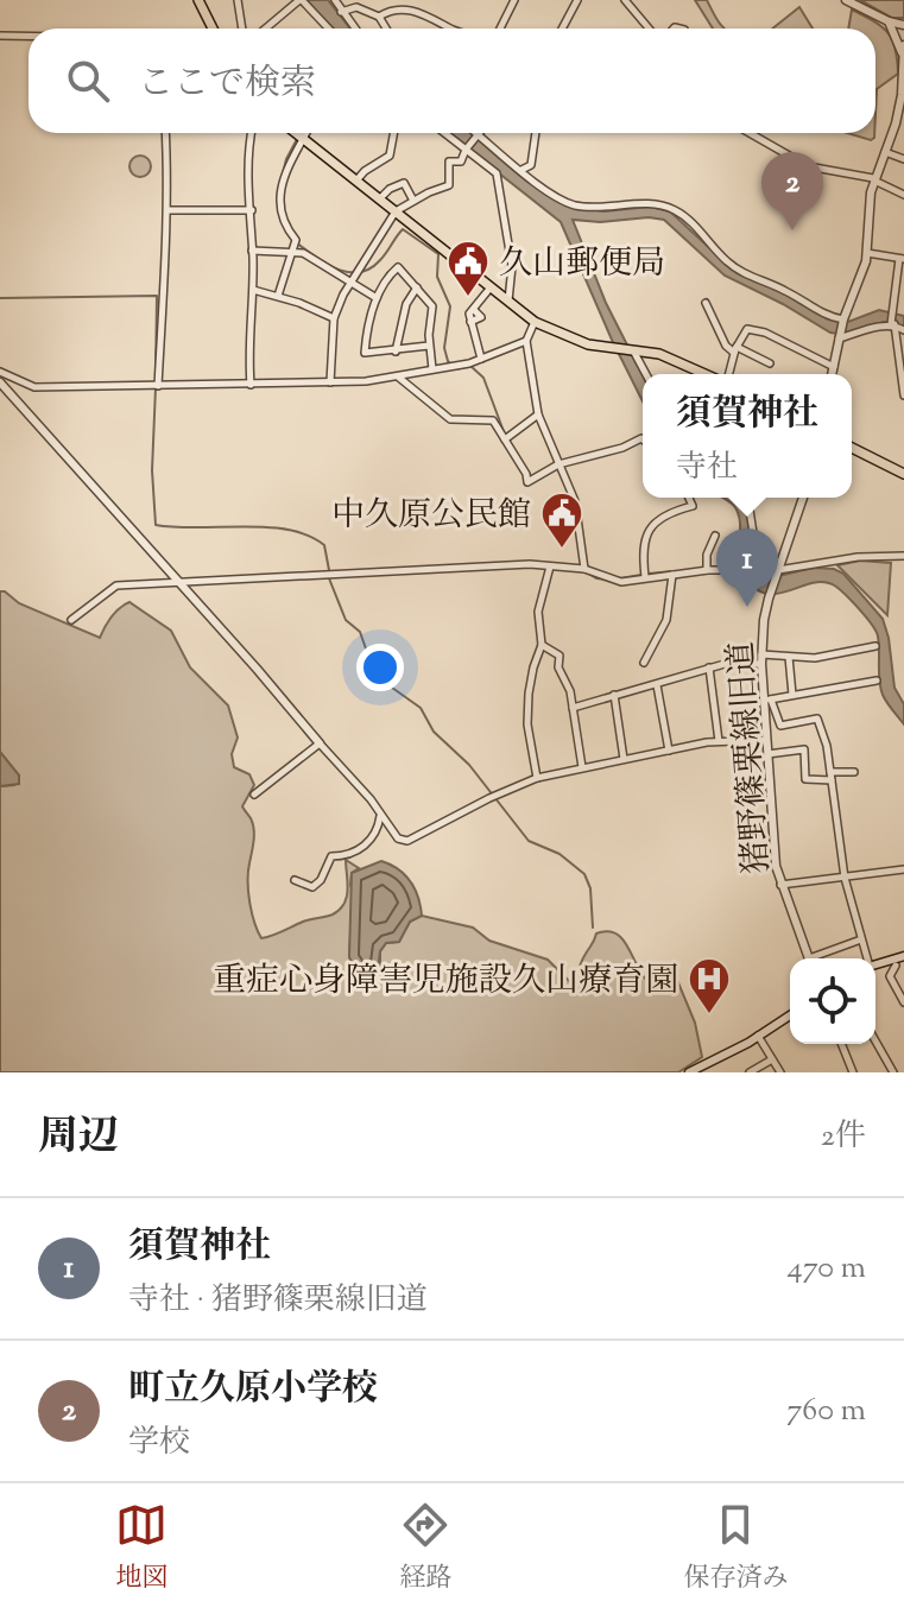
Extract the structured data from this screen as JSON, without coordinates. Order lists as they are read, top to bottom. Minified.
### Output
{"streets":{"street":["猪野篠栗線旧道"]},"places":{"public building":["久山郵便局","中久原公民館"],"hospital":["重症心身障害児施設久山療育園"]},"page":{"search":"ここで検索","pins":["2","1"],"popup":["須賀神社","寺社"],"heading":["周辺","2件"],"list":[{"mark":"1","name":"須賀神社","note":"寺社 · 猪野篠栗線旧道","value":"470 m"},{"mark":"2","name":"町立久原小学校","note":"学校","value":"760 m"}],"nav":["地図","経路","保存済み"]}}
